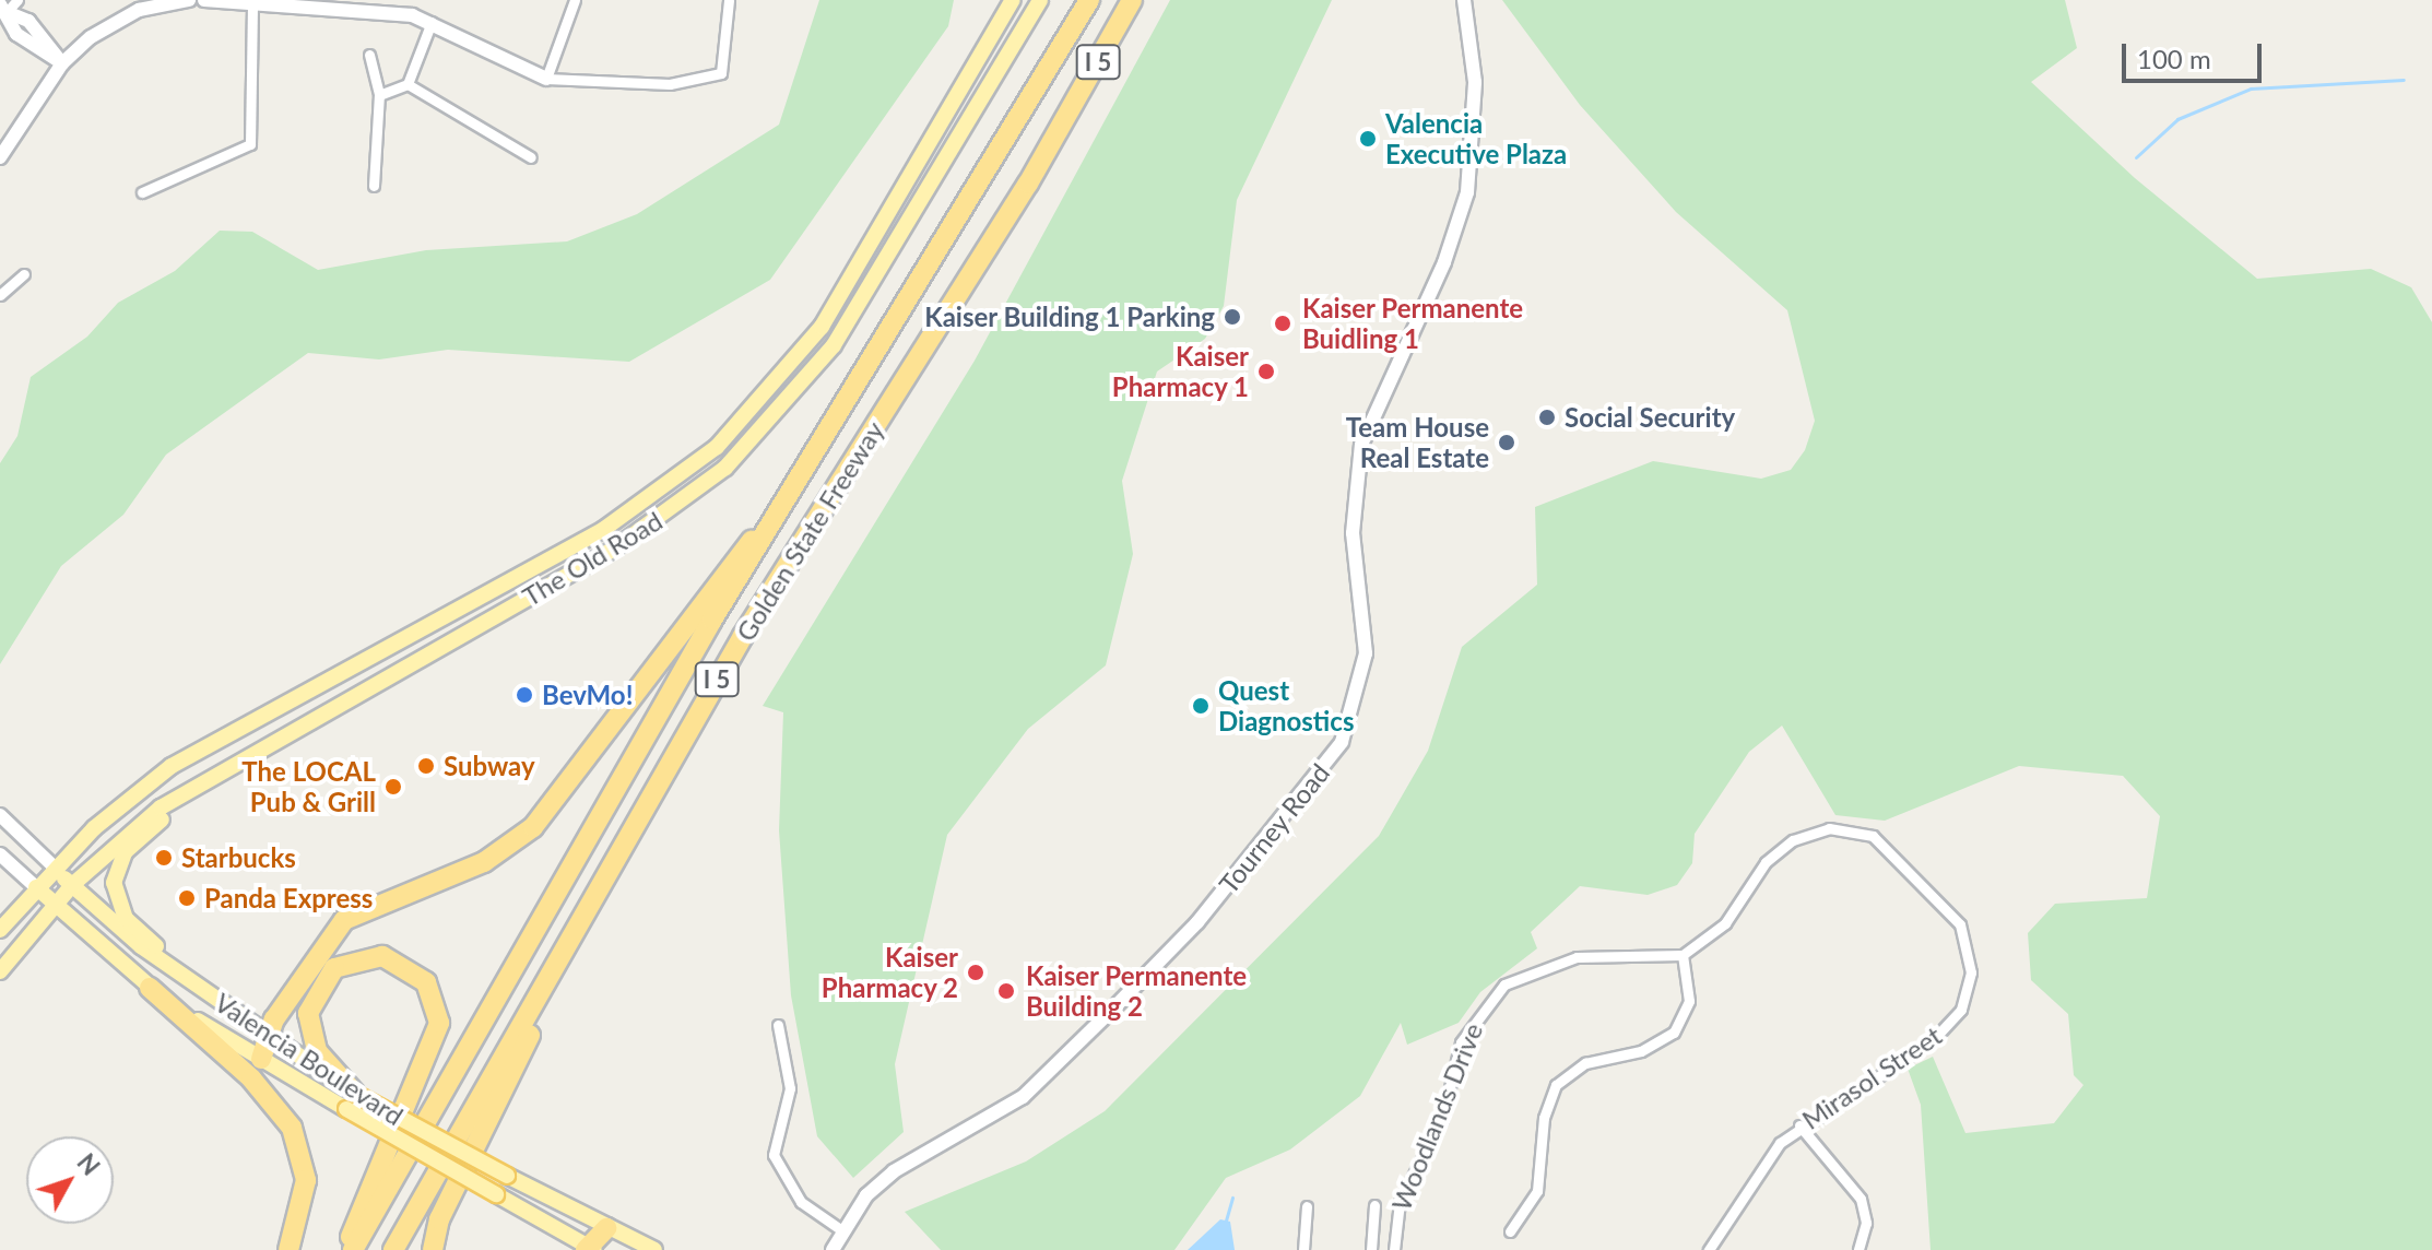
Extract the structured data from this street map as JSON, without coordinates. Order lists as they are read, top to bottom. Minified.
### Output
{"streets":{"highway":["I 5","Golden State Freeway"],"main road":["The Old Road","Valencia Boulevard"],"street":["Tourney Road","Mirasol Street","Woodlands Drive"]},"crossings":[["The Old Road","Valencia Boulevard"],["Mirasol Street","Woodlands Drive"]],"places":["Valencia Executive Plaza","Kaiser Building 1 Parking","Kaiser Permanente Buidling 1","Kaiser Pharmacy 1","Social Security","Team House Real Estate","BevMo!","Quest Diagnostics","Subway","The LOCAL Pub & Grill","Starbucks","Panda Express","Kaiser Pharmacy 2","Kaiser Permanente Building 2"],"scale_bar":"100 m","north":"top right"}
